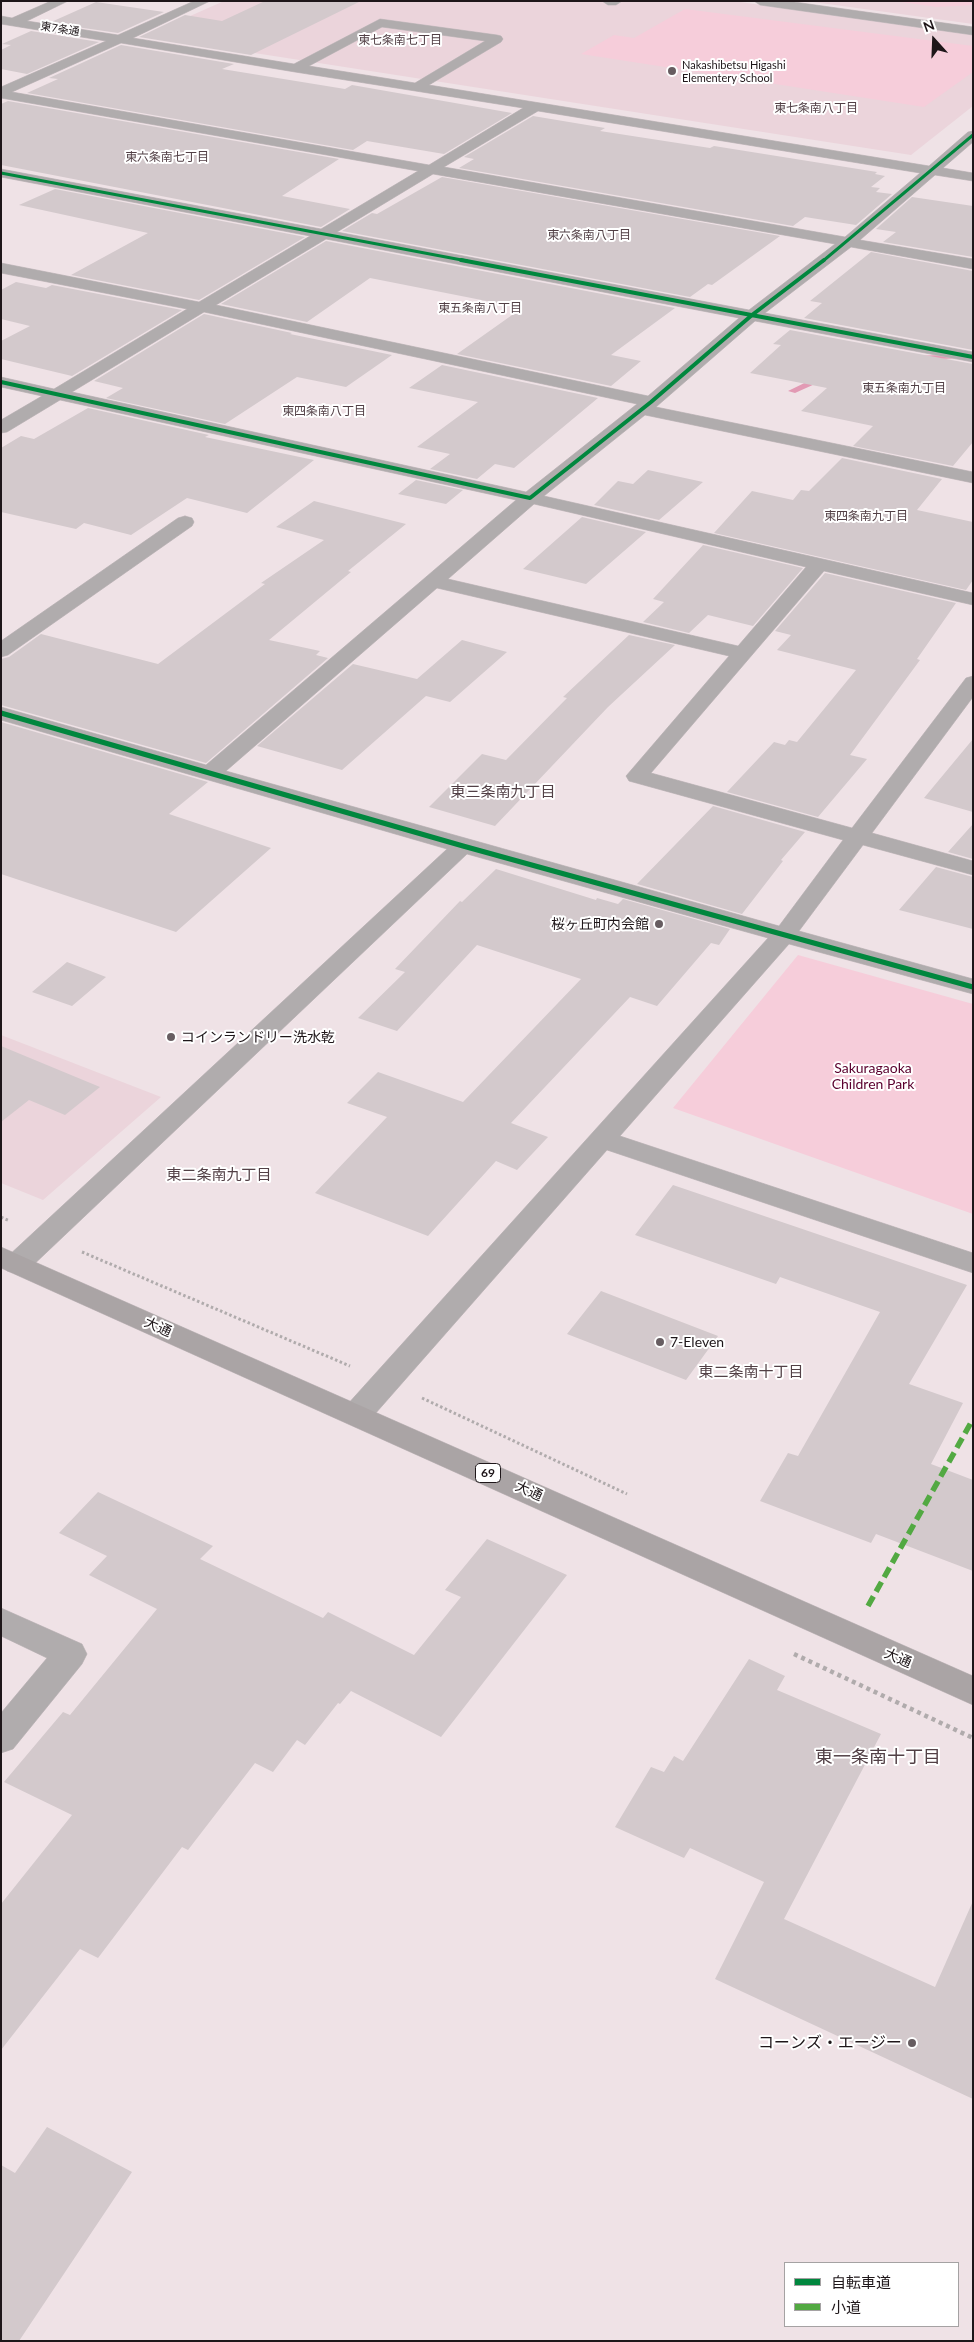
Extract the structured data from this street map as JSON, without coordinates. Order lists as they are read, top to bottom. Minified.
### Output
{"streets":{"main road":["大通","69"],"street":["東7条通"]},"districts":["東七条南七丁目","東七条南八丁目","東六条南七丁目","東六条南八丁目","東五条南八丁目","東五条南九丁目","東四条南八丁目","東四条南九丁目","東三条南九丁目","東二条南九丁目","東二条南十丁目","東一条南十丁目"],"parks":["Sakuragaoka Children Park"],"places":["Nakashibetsu Higashi Elementery School","桜ヶ丘町内会館","コインランドリー洗水乾","7-Eleven","コーンズ・エージー"],"legend":["自転車道","小道"],"north":"top"}
